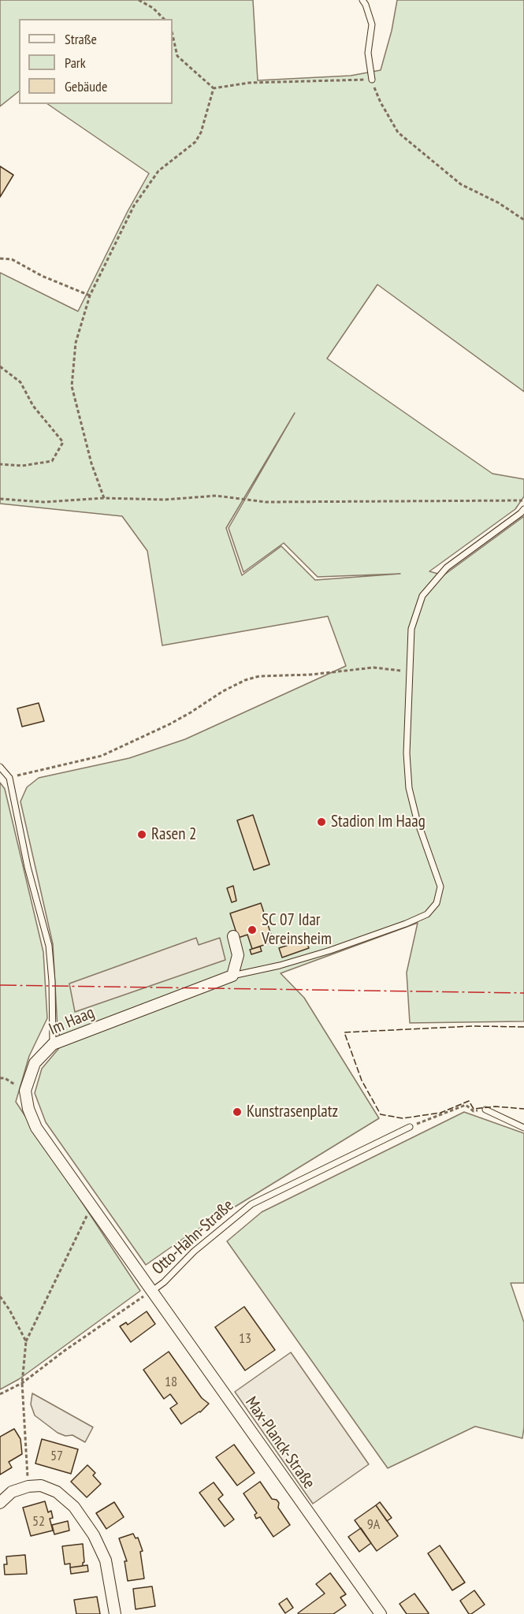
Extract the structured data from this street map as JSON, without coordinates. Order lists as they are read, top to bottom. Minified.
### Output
{"streets":{"street":["Im Haag","Max-Planck-Straße"],"lane":["Otto-Hahn-Straße"]},"crossings":[["Otto-Hahn-Straße","Max-Planck-Straße"]],"places":["Stadion Im Haag","Rasen 2","SC 07 Idar Vereinsheim","Kunstrasenplatz"],"house_numbers":["13","18","57","52","9A"],"legend":["Straße","Park","Gebäude"]}
